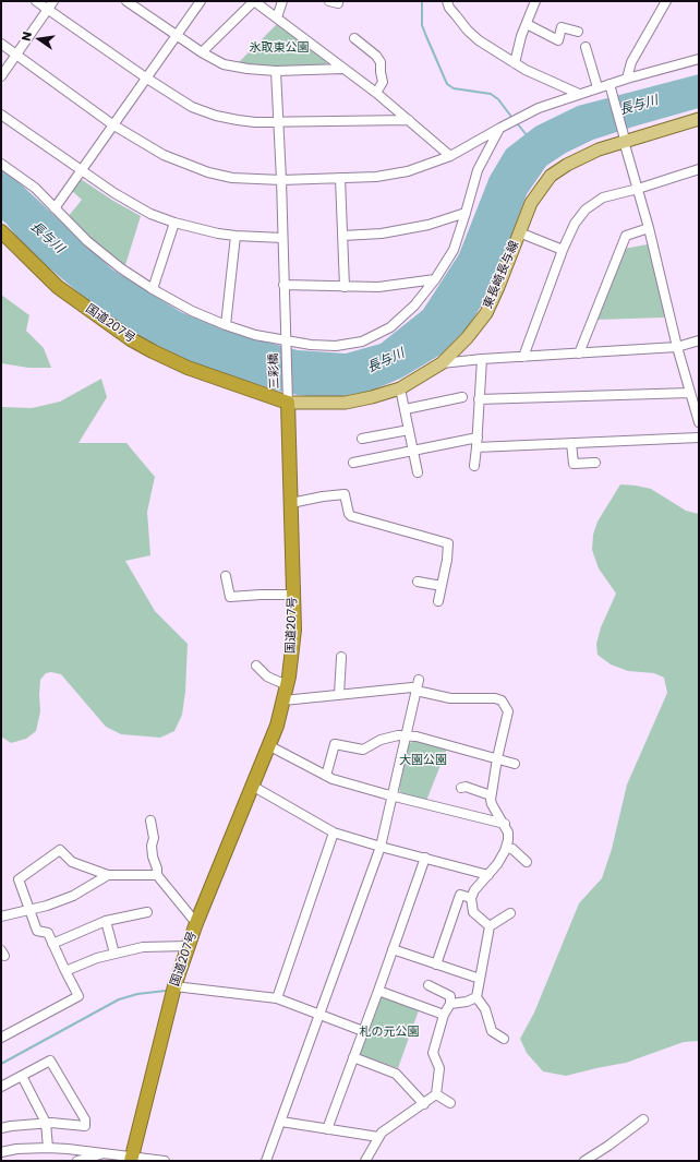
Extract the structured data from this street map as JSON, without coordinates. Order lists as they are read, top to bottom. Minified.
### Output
{"streets":{"highway":["国道207号"],"main road":["東長崎長与線"],"street":["三彩橋"]},"crossings":[["東長崎長与線","国道207号"],["東長崎長与線","三彩橋"],["国道207号","三彩橋"]],"water":["長与川"],"parks":["氷取東公園","大園公園","札の元公園"],"north":"left"}
